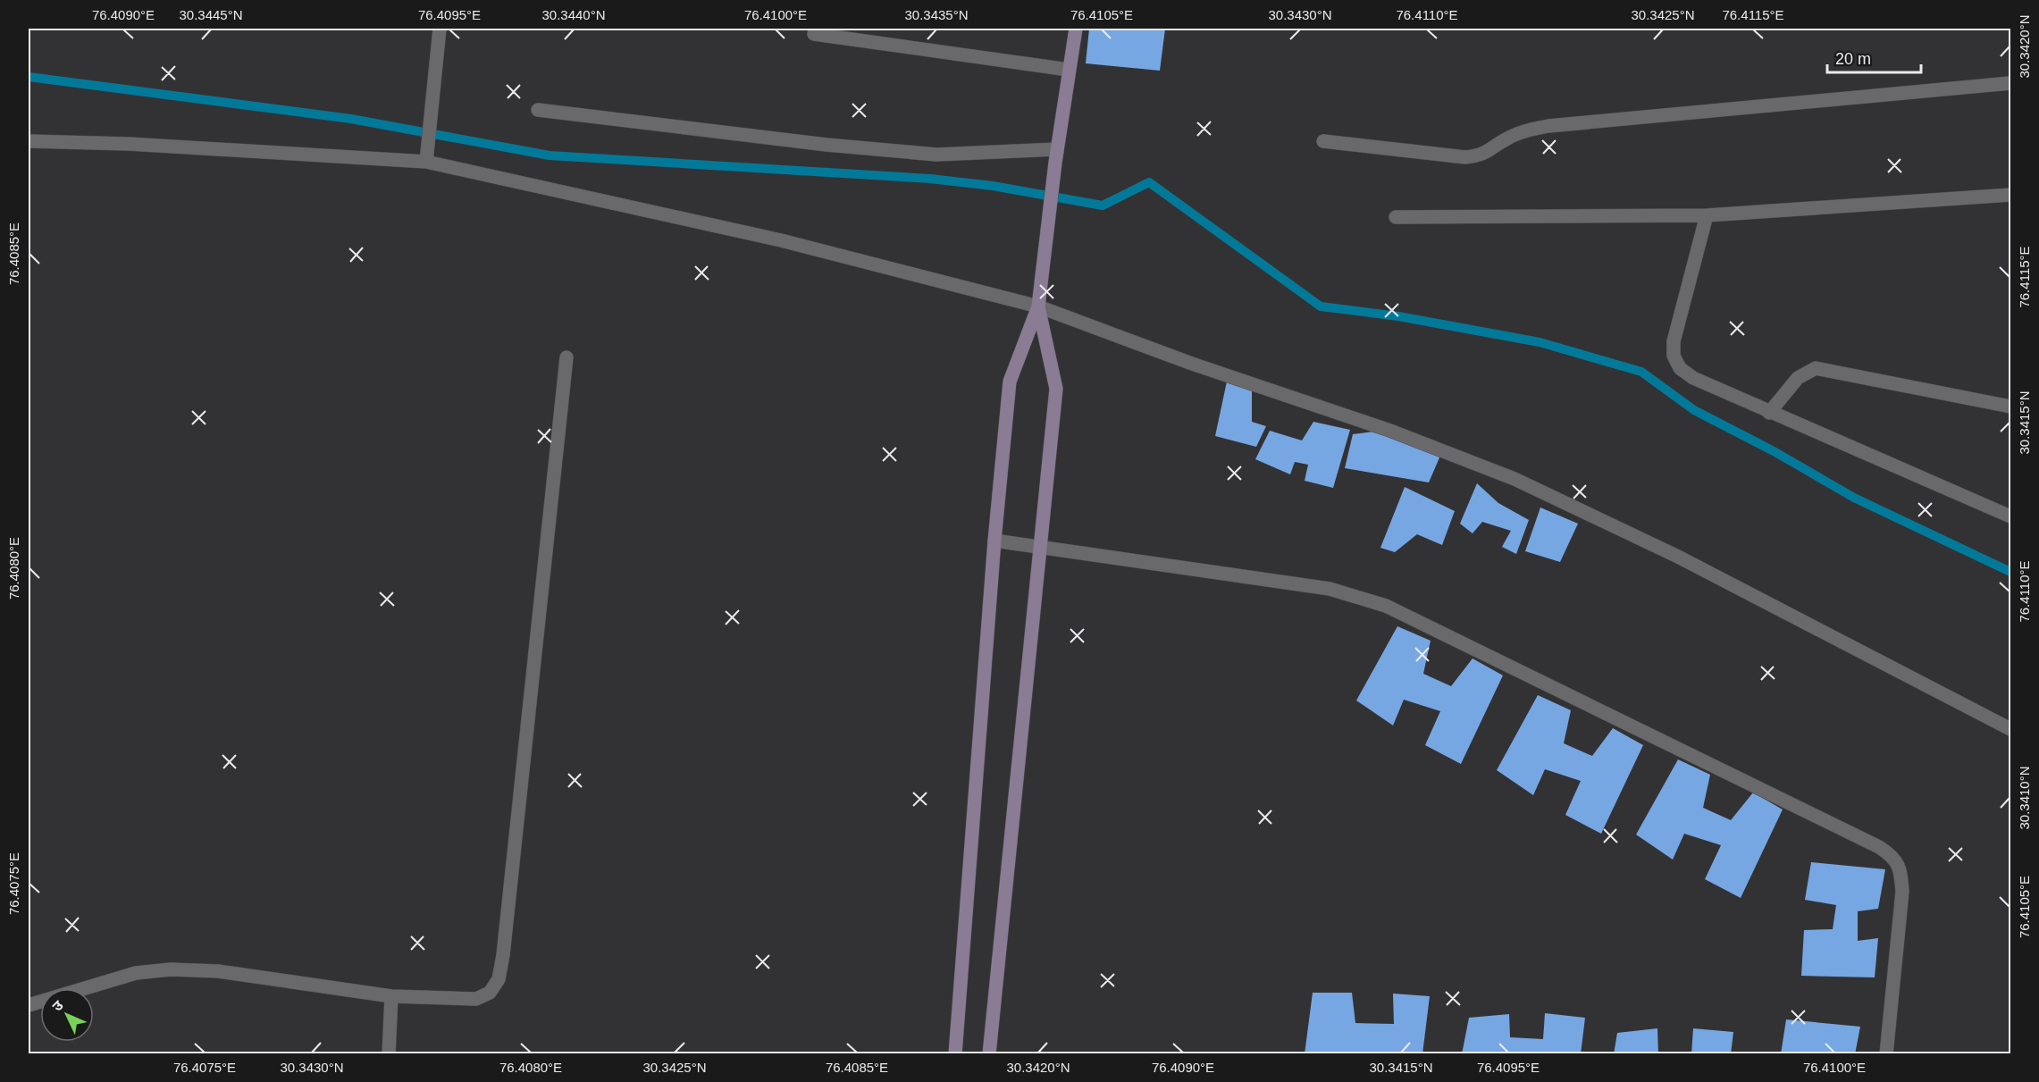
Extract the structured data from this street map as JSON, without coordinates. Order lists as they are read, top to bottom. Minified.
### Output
{"scale_bar":"20 m","north":"top left","coordinates":["76.4090°E","30.3445°N","76.4095°E","30.3440°N","76.4100°E","30.3435°N","76.4105°E","30.3430°N","76.4110°E","30.3425°N","76.4115°E","30.3420°N","76.4085°E","30.3415°N","76.4080°E","30.3410°N","76.4075°E"]}
